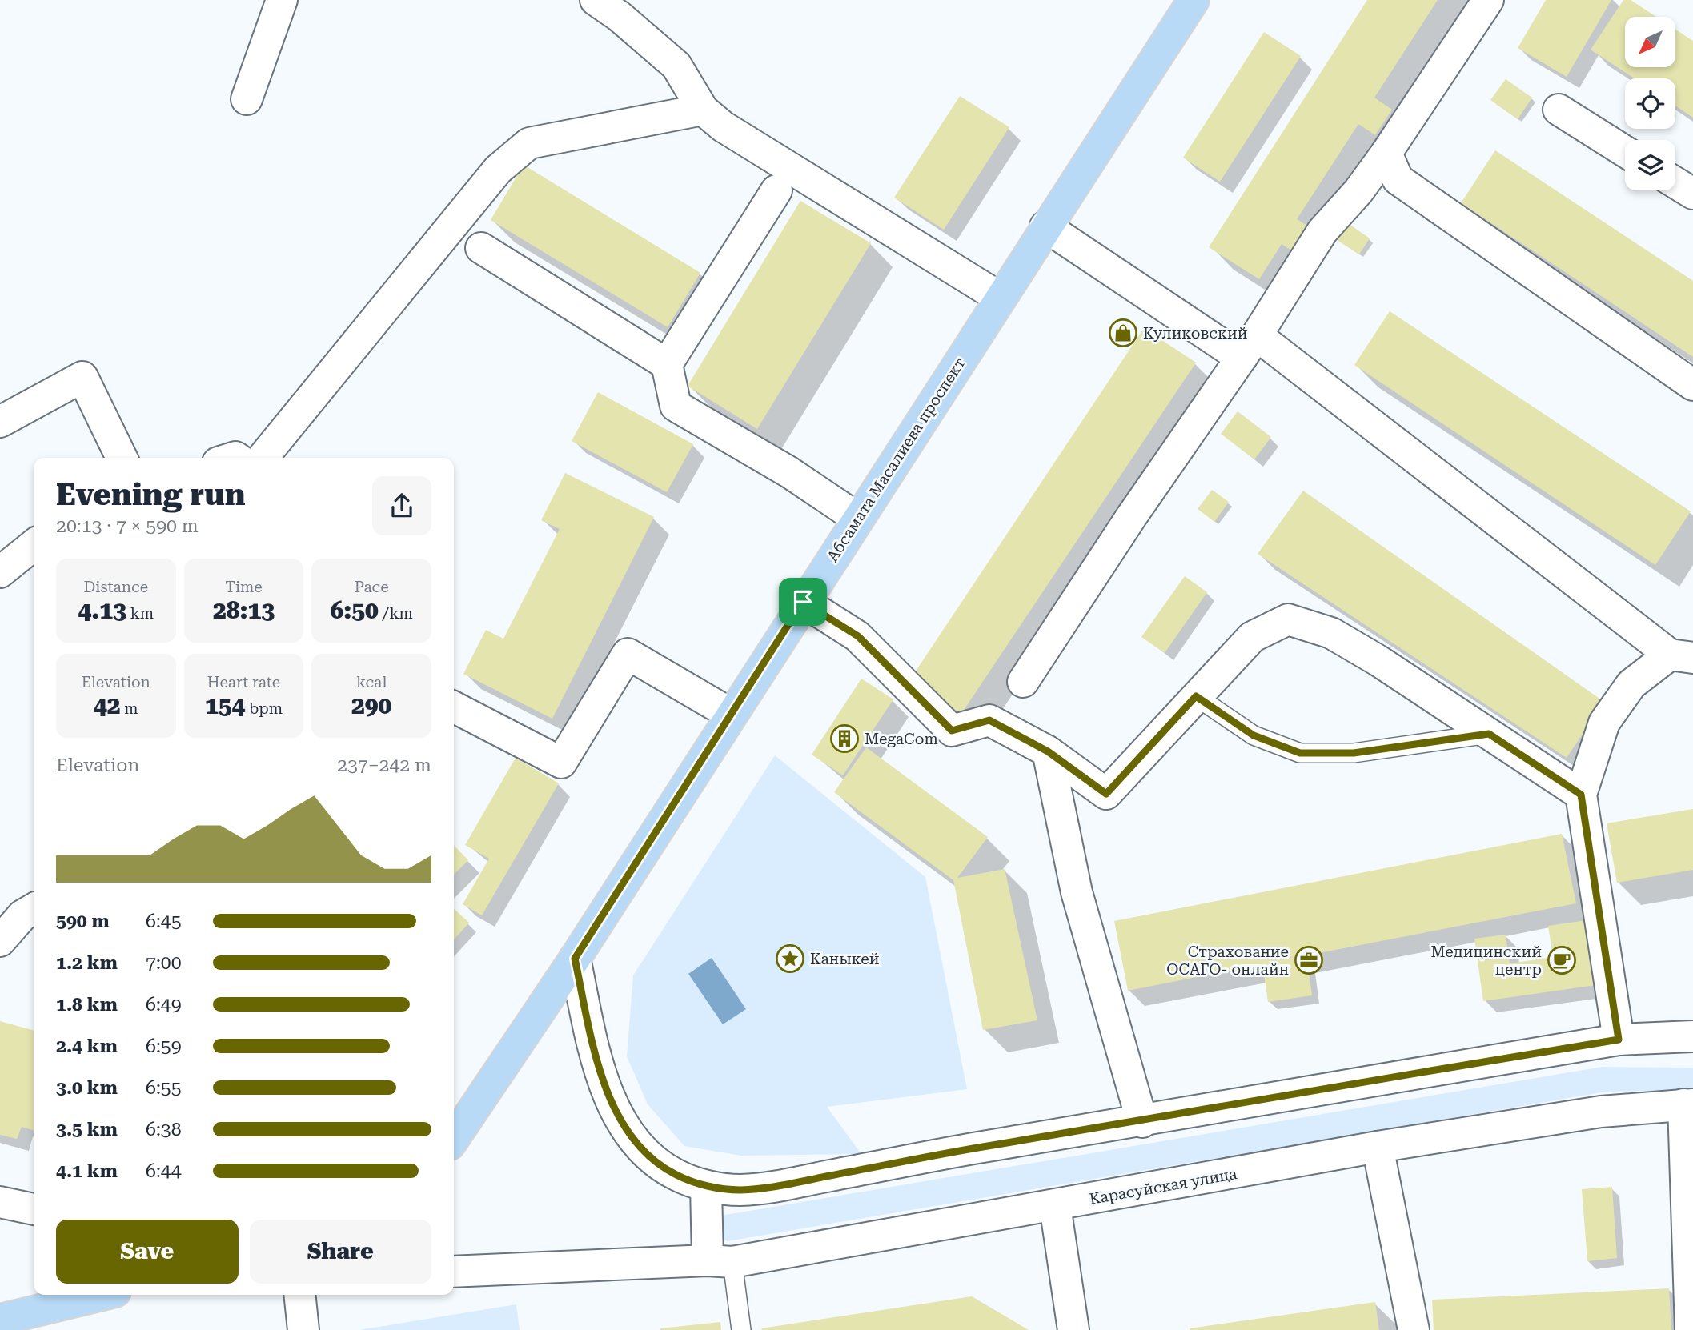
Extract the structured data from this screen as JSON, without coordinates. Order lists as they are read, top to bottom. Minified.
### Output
{"streets":{"main road":["Абсамата Масалиева проспект"],"street":["Карасуйская улица"]},"places":{"shop":["Куликовский"],"building":["MegaCom"],"place":["Каныкей"],"office":["Страхование ОСАГО- онлайн"],"cafe":["Медицинский центр"]},"north":"bottom left","page":{"heading":["Evening run","20:13 · 7 × 590 m"],"stats":[["Distance","4.13 km"],["Time","28:13"],["Pace","6:50 /km"],["Elevation","42 m"],["Heart rate","154 bpm"],["kcal","290"]],"chart":["Elevation","237–242 m"],"list":[{"name":"590 m","note":"6:45"},{"name":"1.2 km","note":"7:00"},{"name":"1.8 km","note":"6:49"},{"name":"2.4 km","note":"6:59"},{"name":"3.0 km","note":"6:55"},{"name":"3.5 km","note":"6:38"},{"name":"4.1 km","note":"6:44"}],"buttons":["Save","Share"]}}
